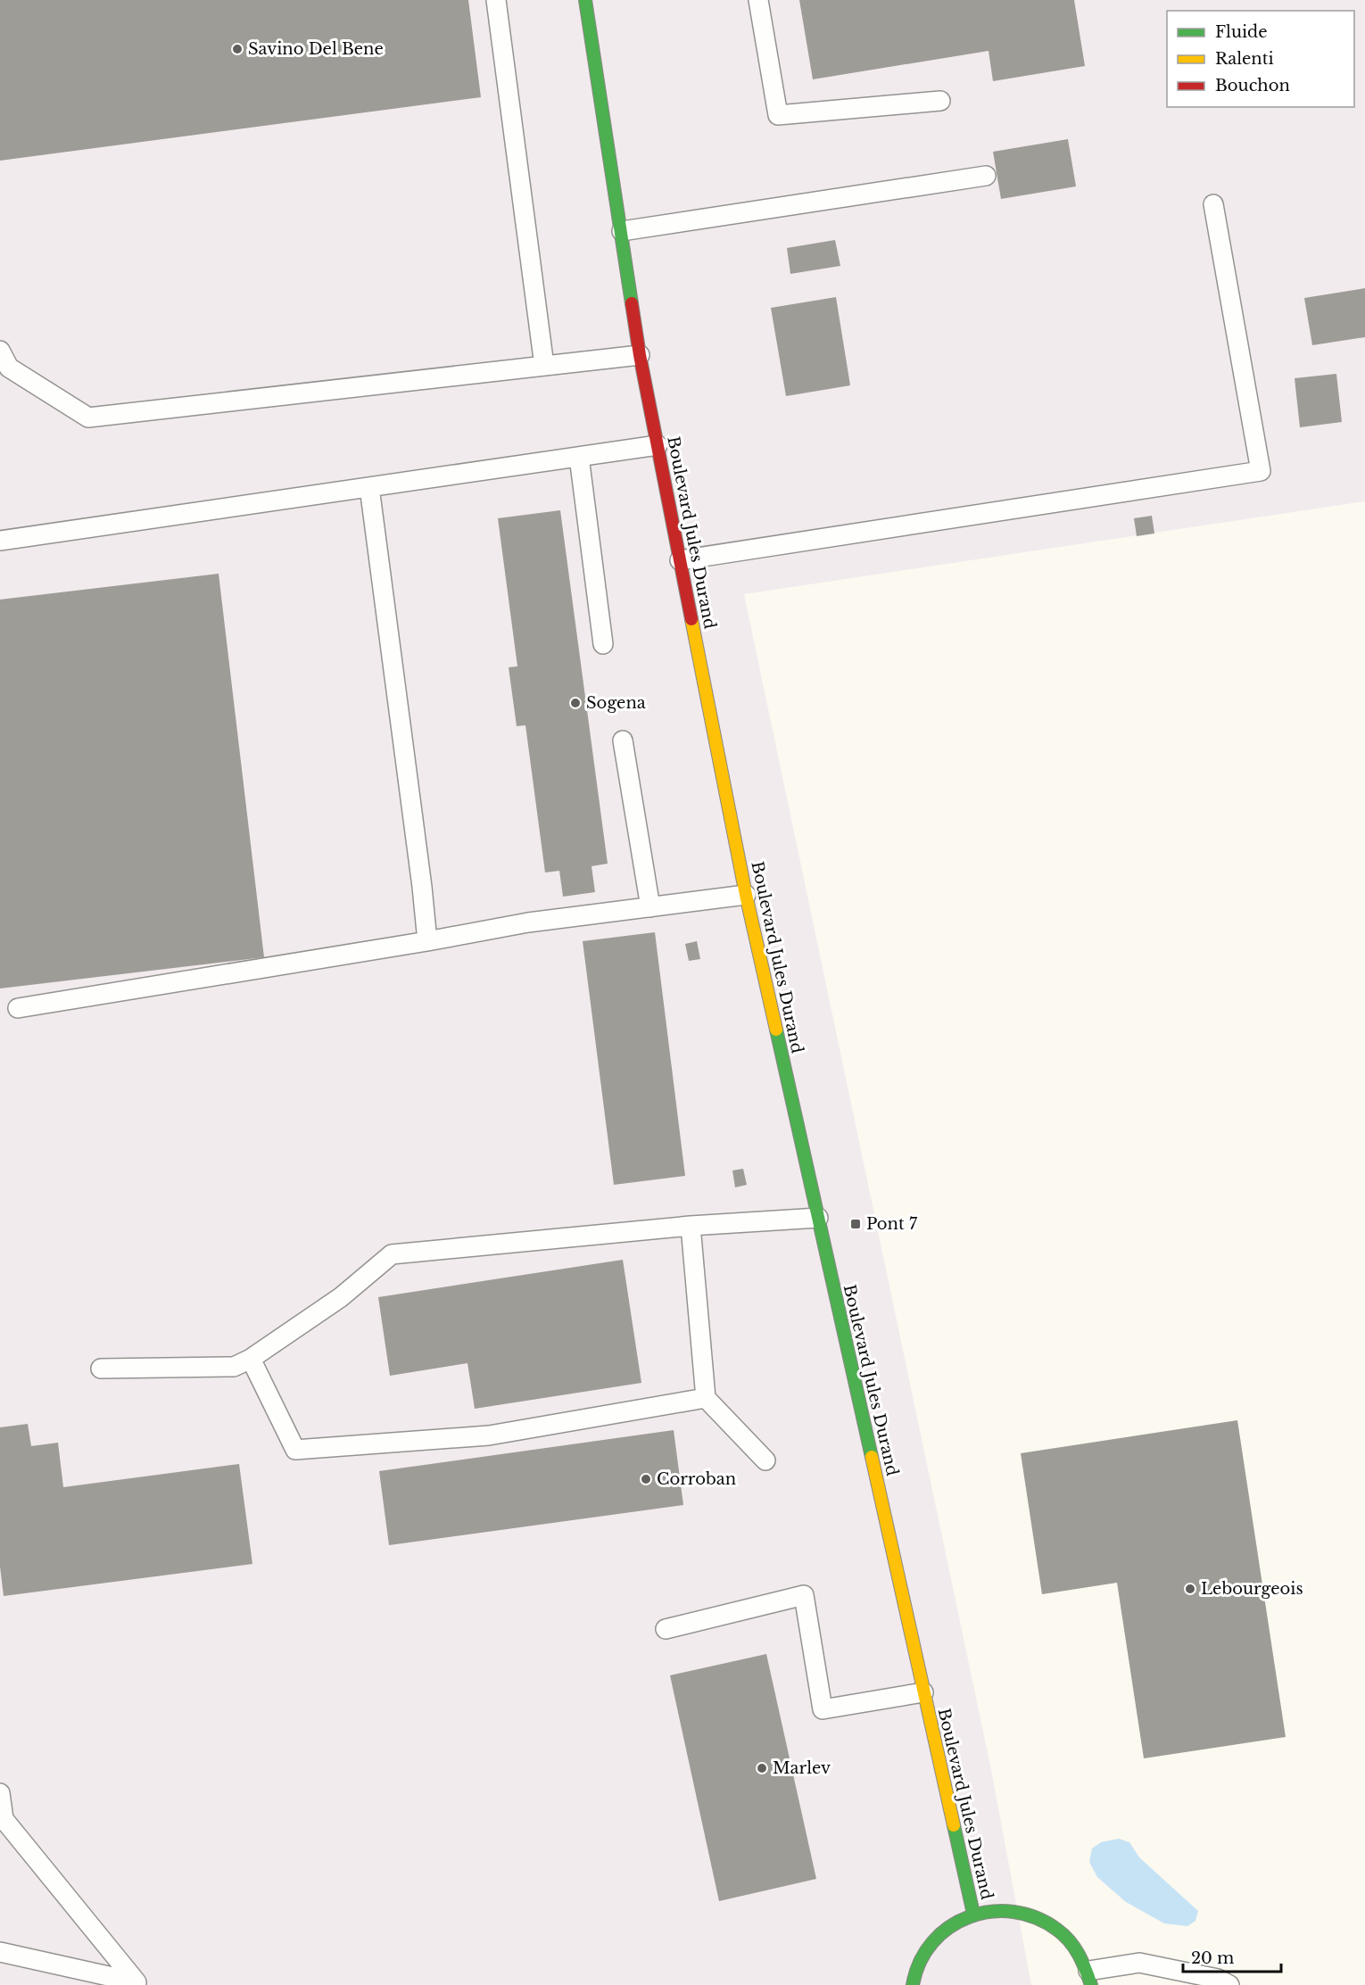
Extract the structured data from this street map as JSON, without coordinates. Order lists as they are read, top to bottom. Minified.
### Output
{"streets":{"main road":["Boulevard Jules Durand"]},"places":{"other":["Savino Del Bene","Sogena","Corroban","Lebourgeois","Marlev"],"transit":["Pont 7"]},"legend":["Fluide","Ralenti","Bouchon"],"scale_bar":"20 m"}
